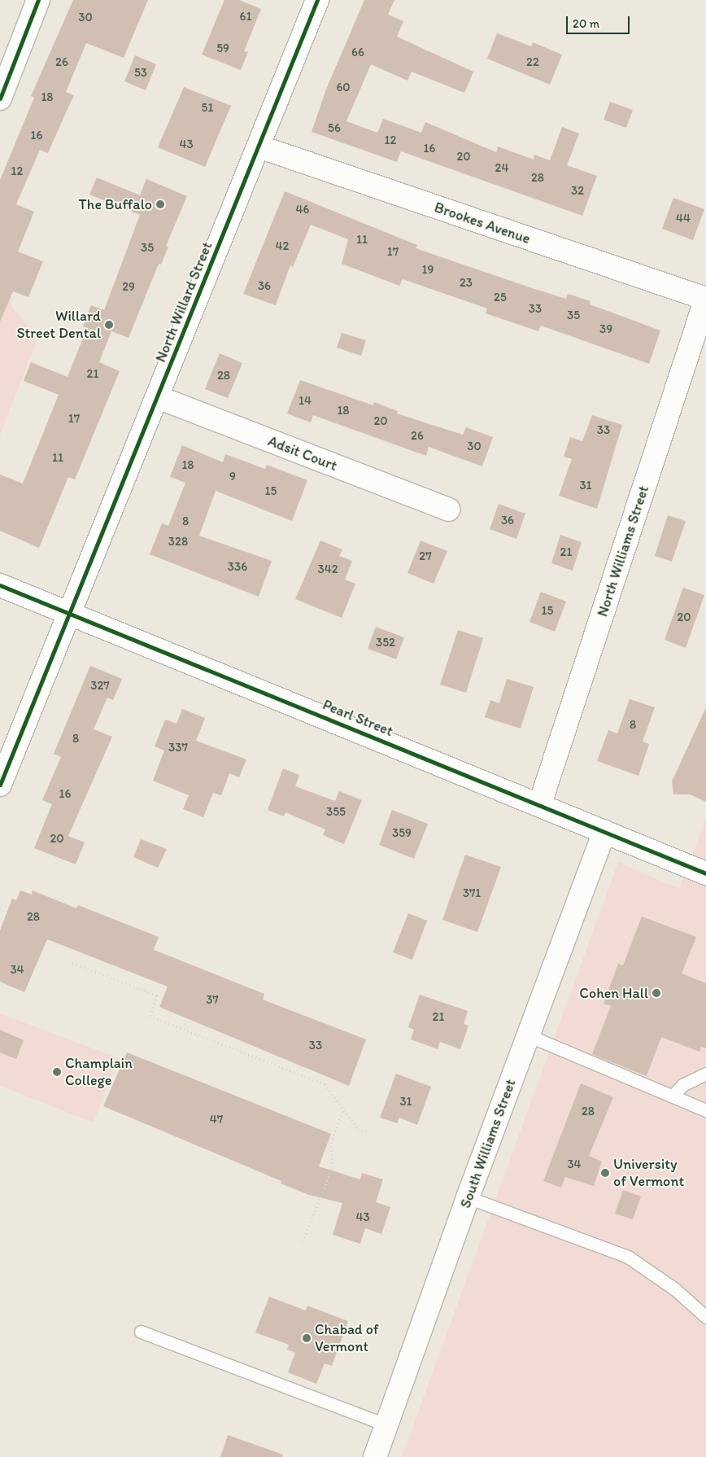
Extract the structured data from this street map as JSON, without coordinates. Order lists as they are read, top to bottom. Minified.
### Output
{"streets":{"street":["Brookes Avenue","North Willard Street","Adsit Court","North Williams Street","Pearl Street","South Williams Street"]},"crossings":[["Brookes Avenue","North Willard Street"],["Brookes Avenue","North Williams Street"],["North Willard Street","Adsit Court"],["North Willard Street","Pearl Street"],["North Williams Street","Pearl Street"],["Pearl Street","South Williams Street"]],"places":["The Buffalo","Willard Street Dental","Cohen Hall","Champlain College","University of Vermont","Chabad of Vermont"],"house_numbers":["61","30","59","66","26","22","53","60","18","51","56","16","12","43","16","20","24","12","28","32","46","44","11","42","35","17","19","23","36","29","25","33","35","39","21","28","14","18","17","20","33","26","30","11","18","9","31","15","36","8","328","21","27","336","342","15","20","352","327","8","8","337","16","355","359","20","371","28","34","37","21","33","31","28","47","34","43"],"scale_bar":"20 m"}
